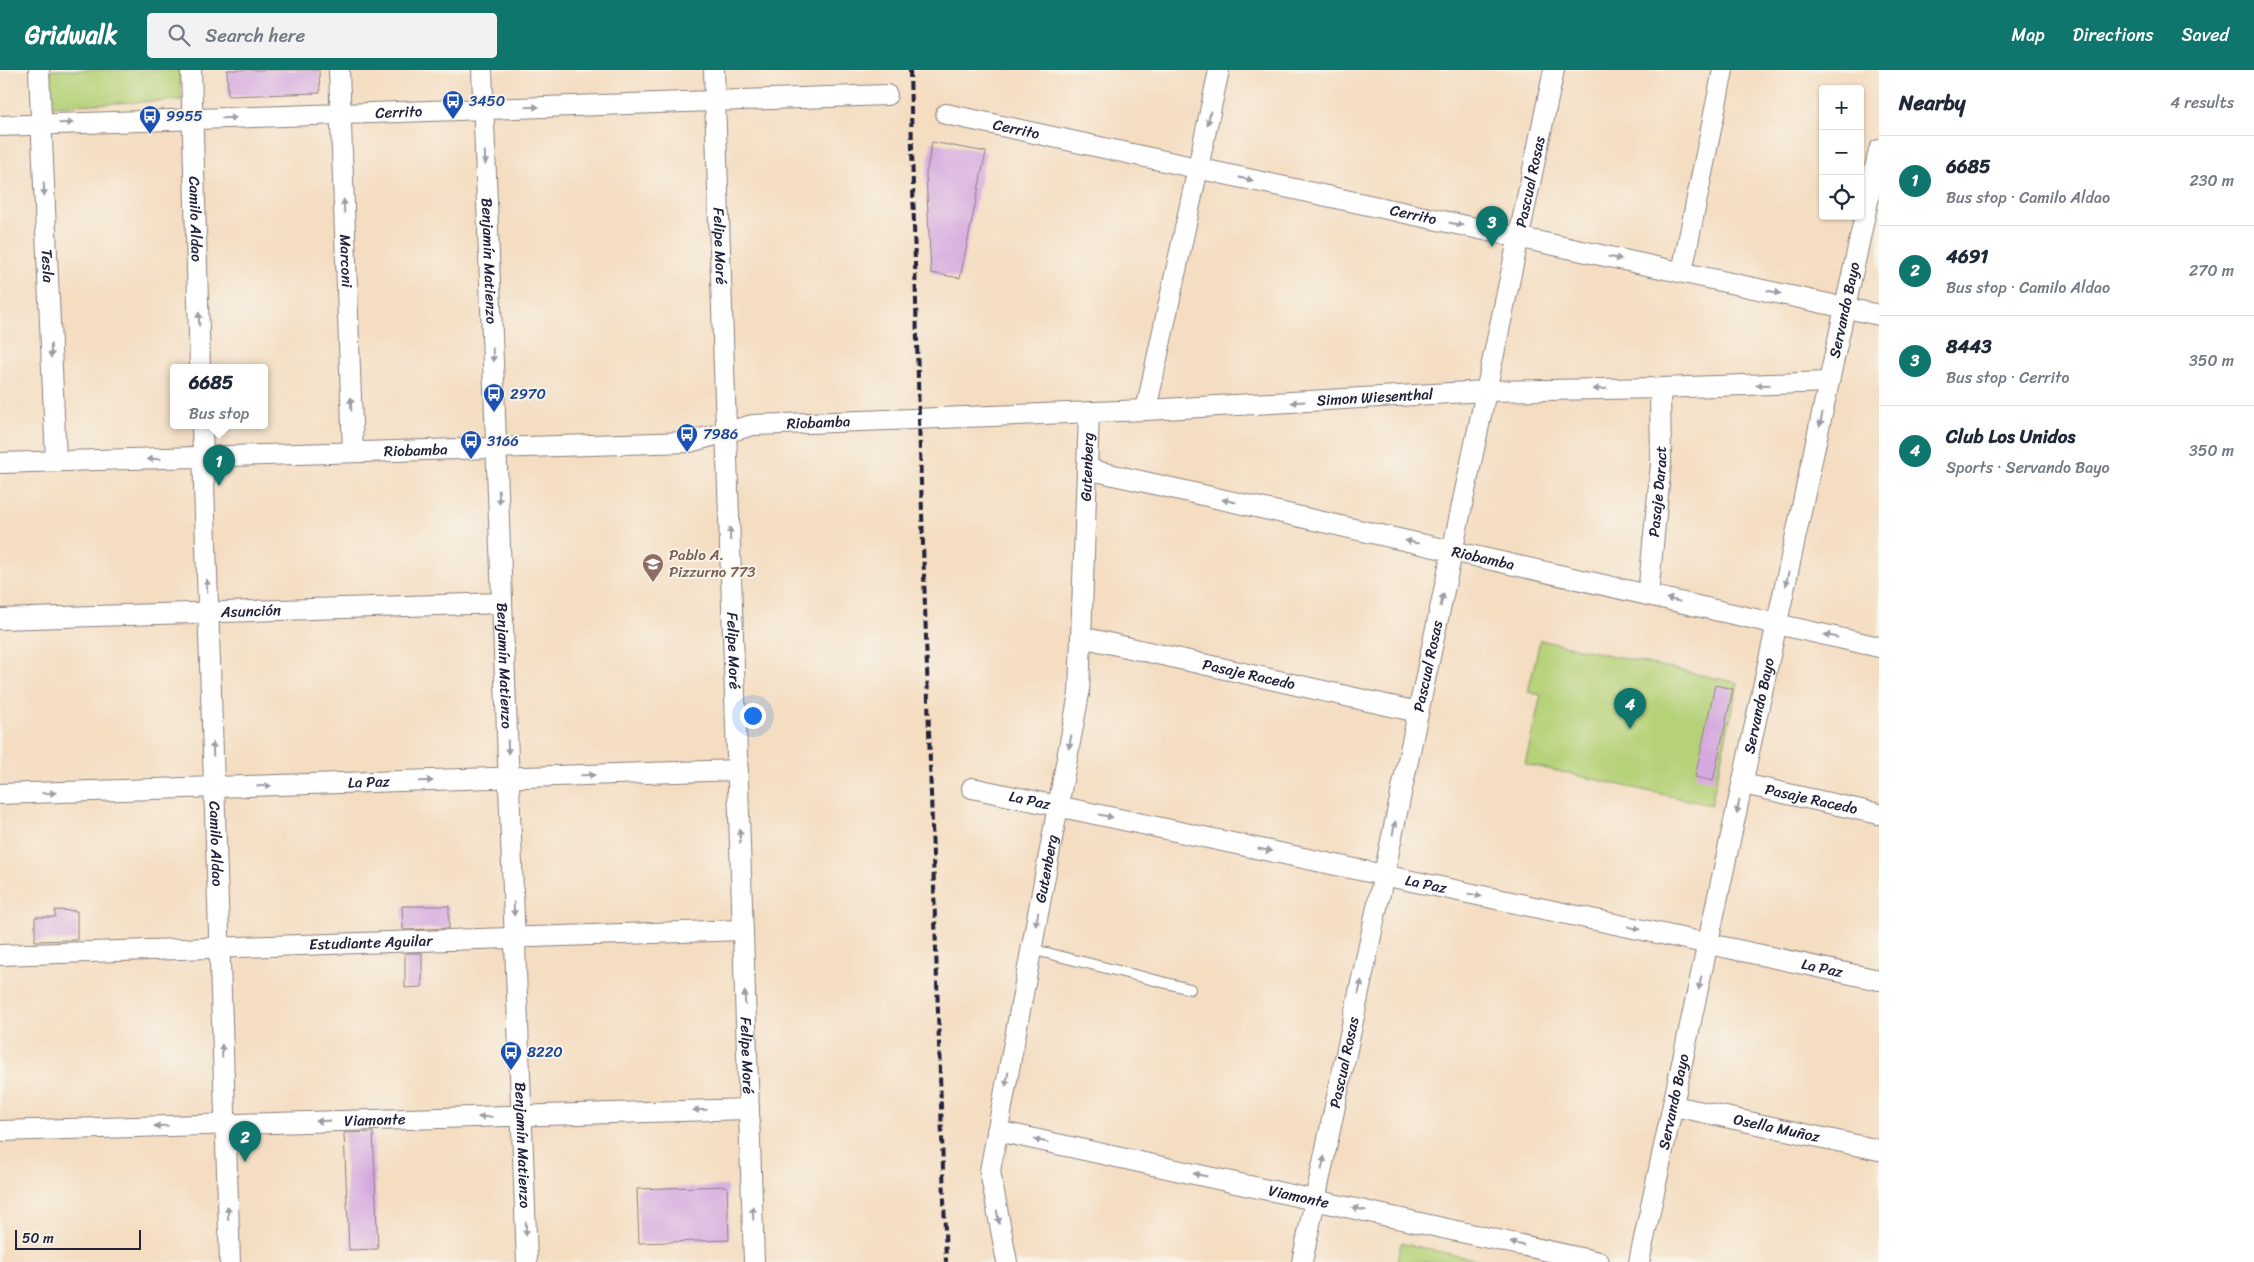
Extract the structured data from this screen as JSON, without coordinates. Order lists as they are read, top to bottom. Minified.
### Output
{"streets":{"street":["Cerrito","Pascual Rosas","Camilo Aldao","Felipe Moré","Marconi","Benjamín Matienzo","Tesla","Servando Bayo","Simon Wiesenthal","Riobamba","Gutenberg","Pasaje Daract","Asunción","Pasaje Racedo","La Paz","Estudiante Aguilar","Viamonte","Osella Muñoz"]},"crossings":[["Cerrito","Pascual Rosas"],["Cerrito","Camilo Aldao"],["Cerrito","Felipe Moré"],["Cerrito","Marconi"],["Cerrito","Benjamín Matienzo"],["Cerrito","Tesla"],["Cerrito","Servando Bayo"],["Pascual Rosas","Simon Wiesenthal"],["Pascual Rosas","Riobamba"],["Pascual Rosas","Pasaje Racedo"],["Pascual Rosas","La Paz"],["Pascual Rosas","Viamonte"],["Camilo Aldao","Riobamba"],["Camilo Aldao","Asunción"],["Camilo Aldao","La Paz"],["Camilo Aldao","Estudiante Aguilar"],["Camilo Aldao","Viamonte"],["Felipe Moré","Riobamba"],["Felipe Moré","La Paz"],["Felipe Moré","Estudiante Aguilar"],["Felipe Moré","Viamonte"],["Marconi","Riobamba"],["Benjamín Matienzo","Riobamba"],["Benjamín Matienzo","Asunción"],["Benjamín Matienzo","La Paz"],["Benjamín Matienzo","Estudiante Aguilar"],["Benjamín Matienzo","Viamonte"],["Tesla","Riobamba"],["Servando Bayo","Simon Wiesenthal"],["Servando Bayo","Riobamba"],["Servando Bayo","Pasaje Racedo"],["Servando Bayo","La Paz"],["Servando Bayo","Osella Muñoz"],["Simon Wiesenthal","Riobamba"],["Simon Wiesenthal","Gutenberg"],["Simon Wiesenthal","Pasaje Daract"],["Riobamba","Gutenberg"],["Riobamba","Pasaje Daract"],["Gutenberg","Pasaje Racedo"],["Gutenberg","La Paz"],["Gutenberg","Viamonte"]],"one_way":["Cerrito","Pascual Rosas","Camilo Aldao","Felipe Moré","Marconi","Benjamín Matienzo","Tesla","Servando Bayo","Simon Wiesenthal","Riobamba","Gutenberg","La Paz","Viamonte"],"places":{"bus stop":["3450","9955","2970","7986","3166","8220"],"school or university":["Pablo A. Pizzurno 773"]},"scale_bar":"50 m","page":{"header":"Gridwalk","search":"Search here","nav":["Map","Directions","Saved"],"heading":["Nearby","4 results"],"map_buttons":["+","−"],"list":[{"mark":"1","name":"6685","note":"Bus stop · Camilo Aldao","value":"230 m"},{"mark":"2","name":"4691","note":"Bus stop · Camilo Aldao","value":"270 m"},{"mark":"3","name":"8443","note":"Bus stop · Cerrito","value":"350 m"},{"mark":"4","name":"Club Los Unidos","note":"Sports · Servando Bayo","value":"350 m"}],"pins":["3","1","4","2"],"popup":["6685","Bus stop"],"scale":"50 m"}}
